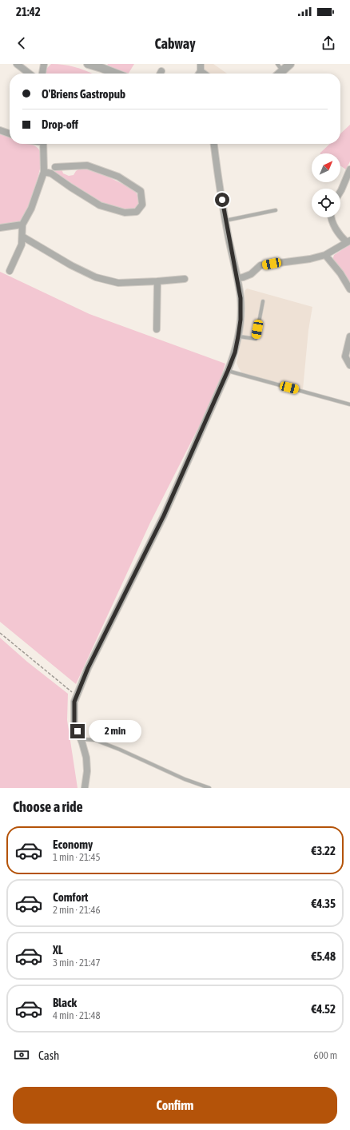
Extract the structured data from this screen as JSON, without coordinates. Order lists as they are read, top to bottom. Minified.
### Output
{"north":"top right","page":{"status":"21:42","header":"Cabway","banner":["O'Briens Gastropub","Drop-off"],"bubble":"2 min","heading":"Choose a ride","list":[{"name":"Economy","note":"1 min · 21:45","value":"€3.22"},{"name":"Comfort","note":"2 min · 21:46","value":"€4.35"},{"name":"XL","note":"3 min · 21:47","value":"€5.48"},{"name":"Black","note":"4 min · 21:48","value":"€4.52"}],"pay":["Cash","600 m"],"buttons":"Confirm"}}
